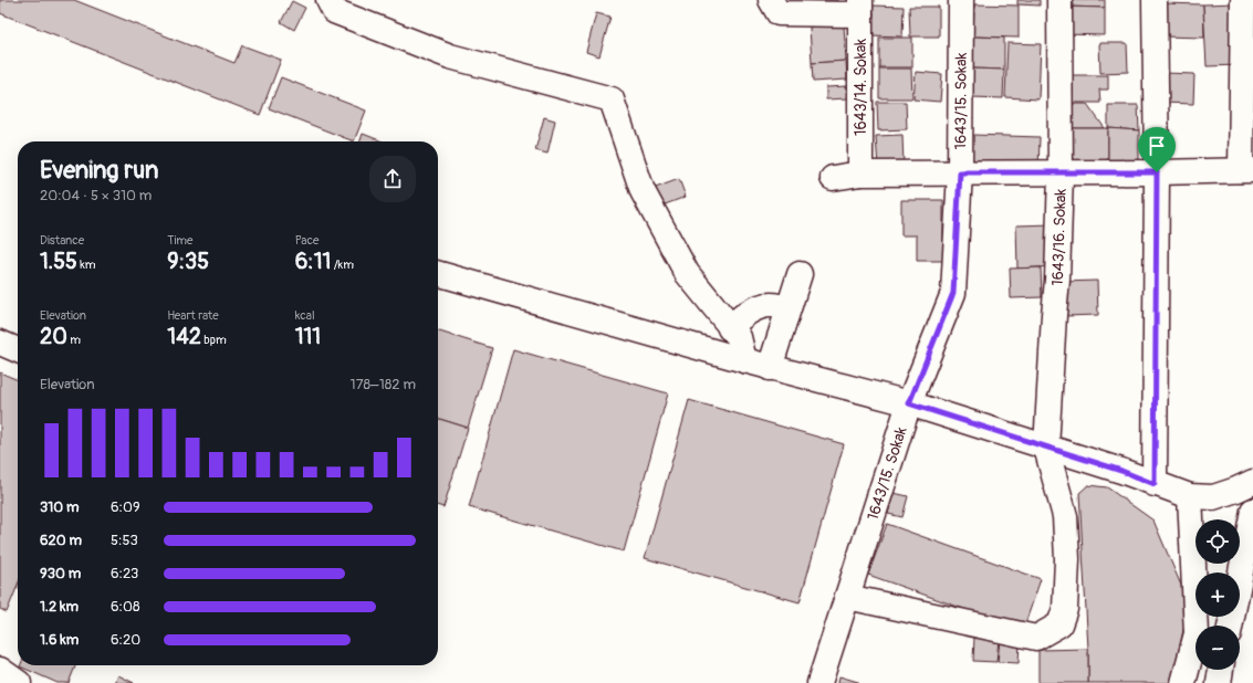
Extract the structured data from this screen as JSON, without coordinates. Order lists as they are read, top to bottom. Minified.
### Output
{"streets":{"street":["1643/14. Sokak","1643/15. Sokak","1643/16. Sokak"]},"crossings":[["1643/15. Sokak","1643/16. Sokak"]],"page":{"heading":["Evening run","20:04 · 5 × 310 m"],"stats":[["Distance","1.55 km"],["Time","9:35"],["Pace","6:11 /km"],["Elevation","20 m"],["Heart rate","142 bpm"],["kcal","111"]],"chart":["Elevation","178–182 m"],"list":[{"name":"310 m","note":"6:09"},{"name":"620 m","note":"5:53"},{"name":"930 m","note":"6:23"},{"name":"1.2 km","note":"6:08"},{"name":"1.6 km","note":"6:20"}],"map_buttons":["+","−"]}}
